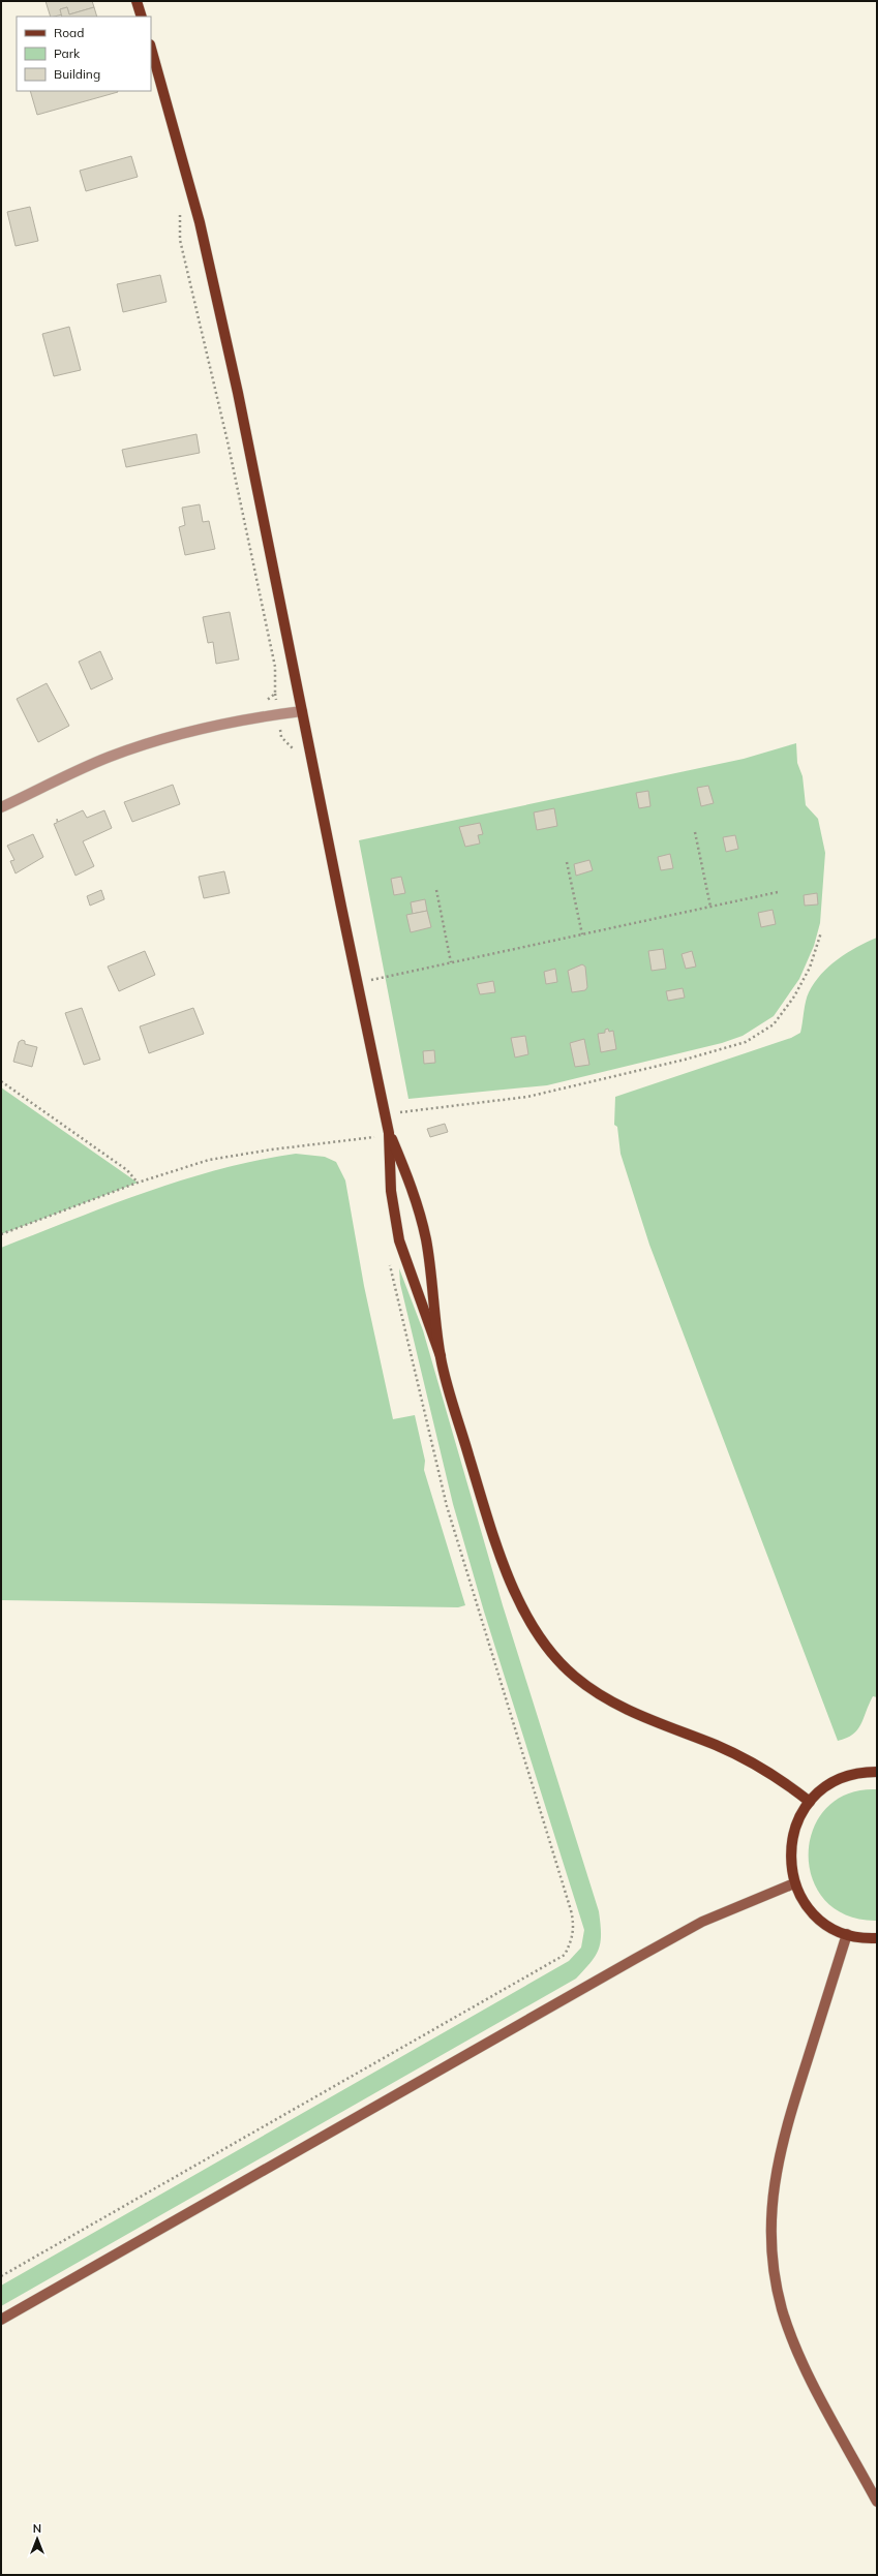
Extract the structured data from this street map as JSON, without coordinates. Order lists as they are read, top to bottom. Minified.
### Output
{"legend":["Road","Park","Building"],"north":"top"}
